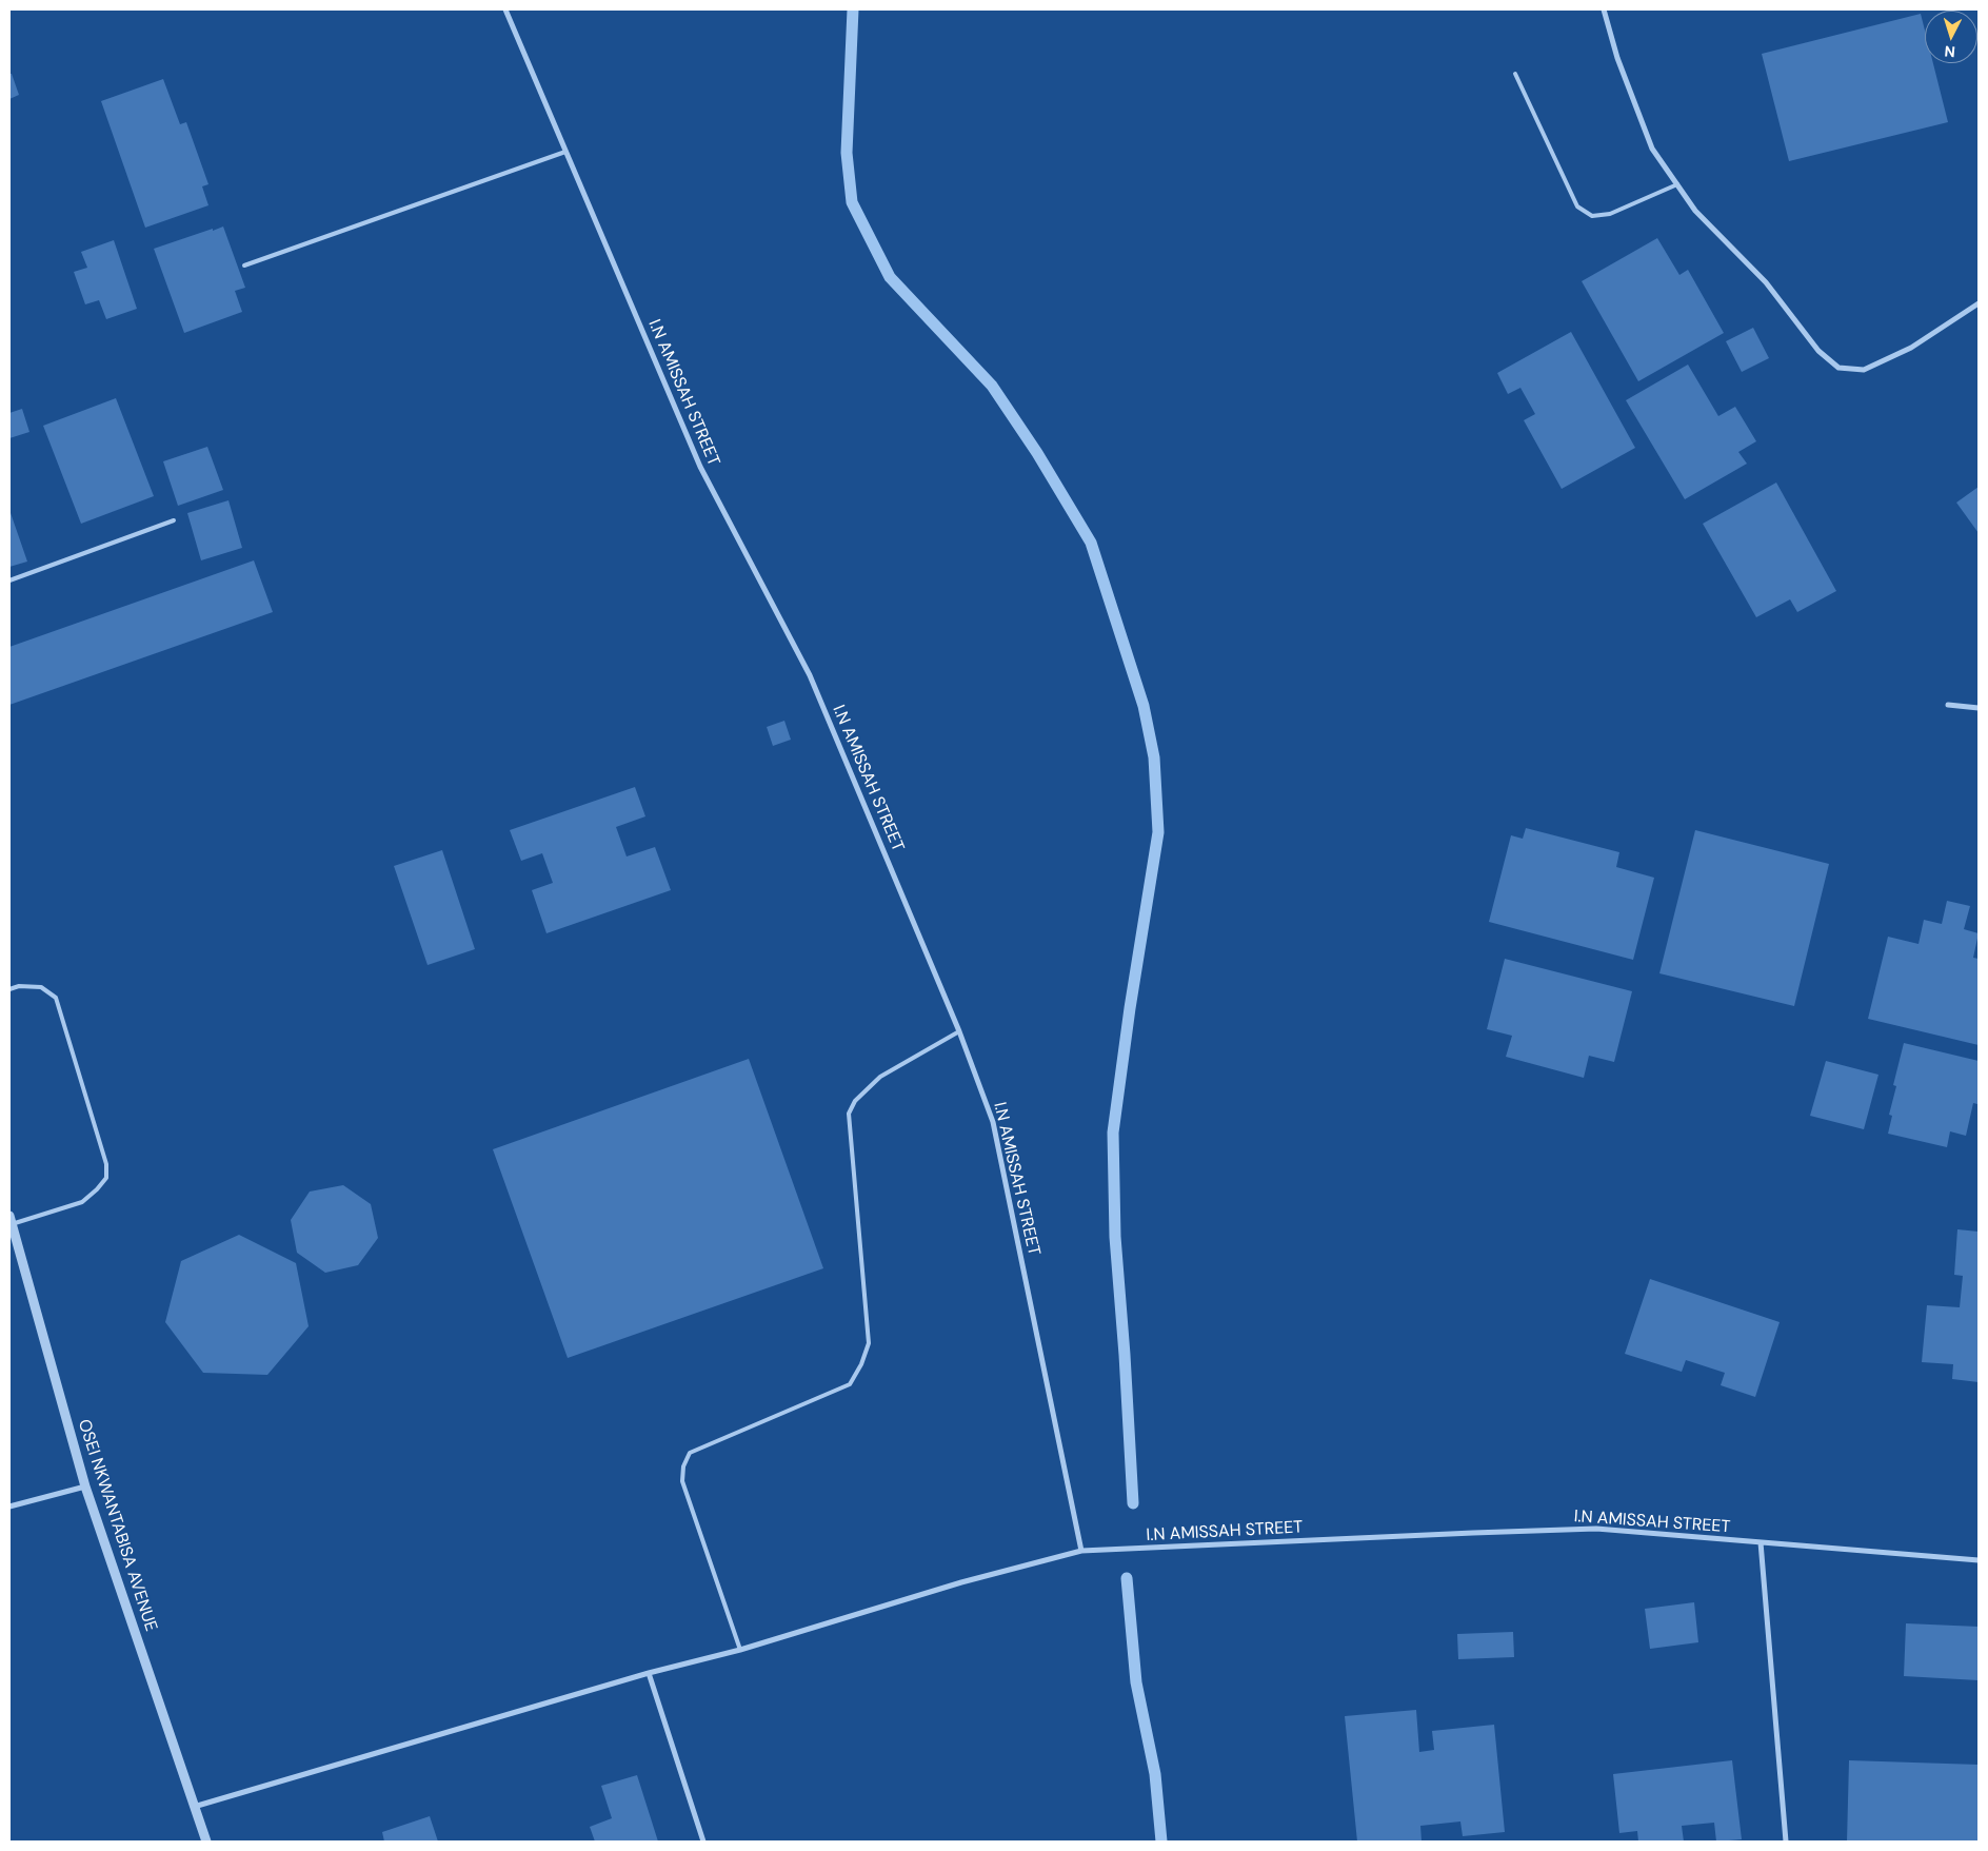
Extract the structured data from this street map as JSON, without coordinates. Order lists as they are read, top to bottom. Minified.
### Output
{"streets":{"street":["I.N AMISSAH STREET","OSEI NKWANTABISA AVENUE"]},"north":"bottom"}
